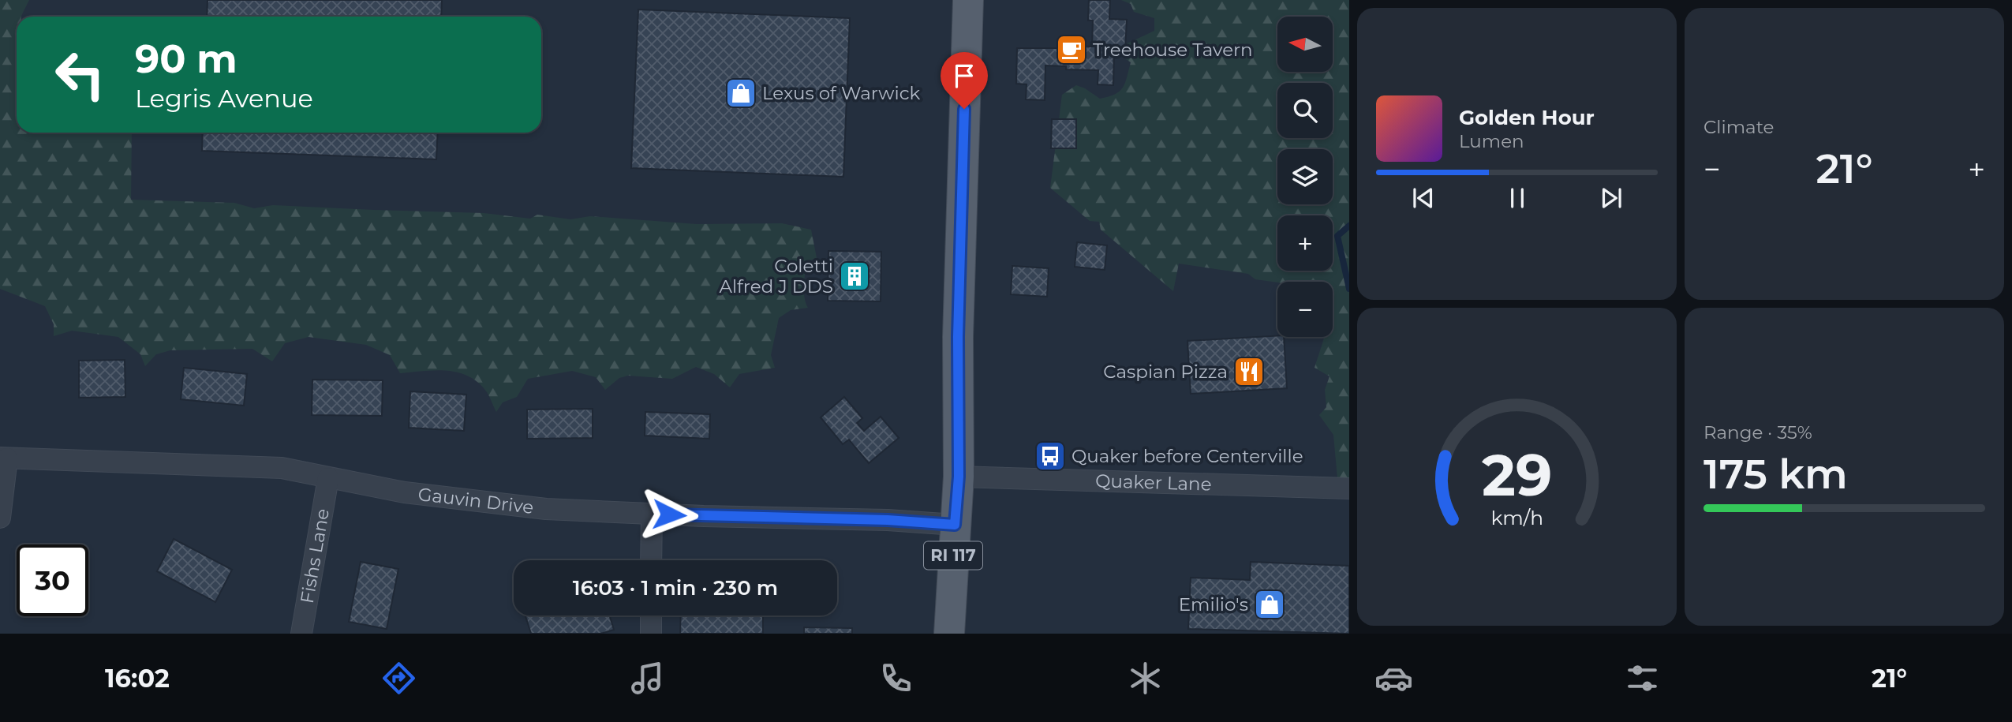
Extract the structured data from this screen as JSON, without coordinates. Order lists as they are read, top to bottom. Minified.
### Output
{"streets":{"main road":["RI 117"],"street":["Quaker Lane","Gauvin Drive","Fishs Lane"]},"crossings":[["Quaker Lane","RI 117"],["Gauvin Drive","RI 117"],["Gauvin Drive","Fishs Lane"]],"places":{"cafe":["Treehouse Tavern"],"shop":["Lexus of Warwick","Emilio's"],"building":["Coletti Alfred J DDS"],"restaurant":["Caspian Pizza"],"bus stop":["Quaker before Centerville"]},"north":"left","page":{"tile":["Climate",["Range · 35%","175 km"]],"map_buttons":["+","−"],"turn":["90 m","Legris Avenue"],"song":["Golden Hour","Lumen"],"heat":["−","21°","+"],"limit":"30","trip":"16:03 · 1 min · 230 m","tabs":["16:02","21°"],"gauge":["29","km/h"]}}
